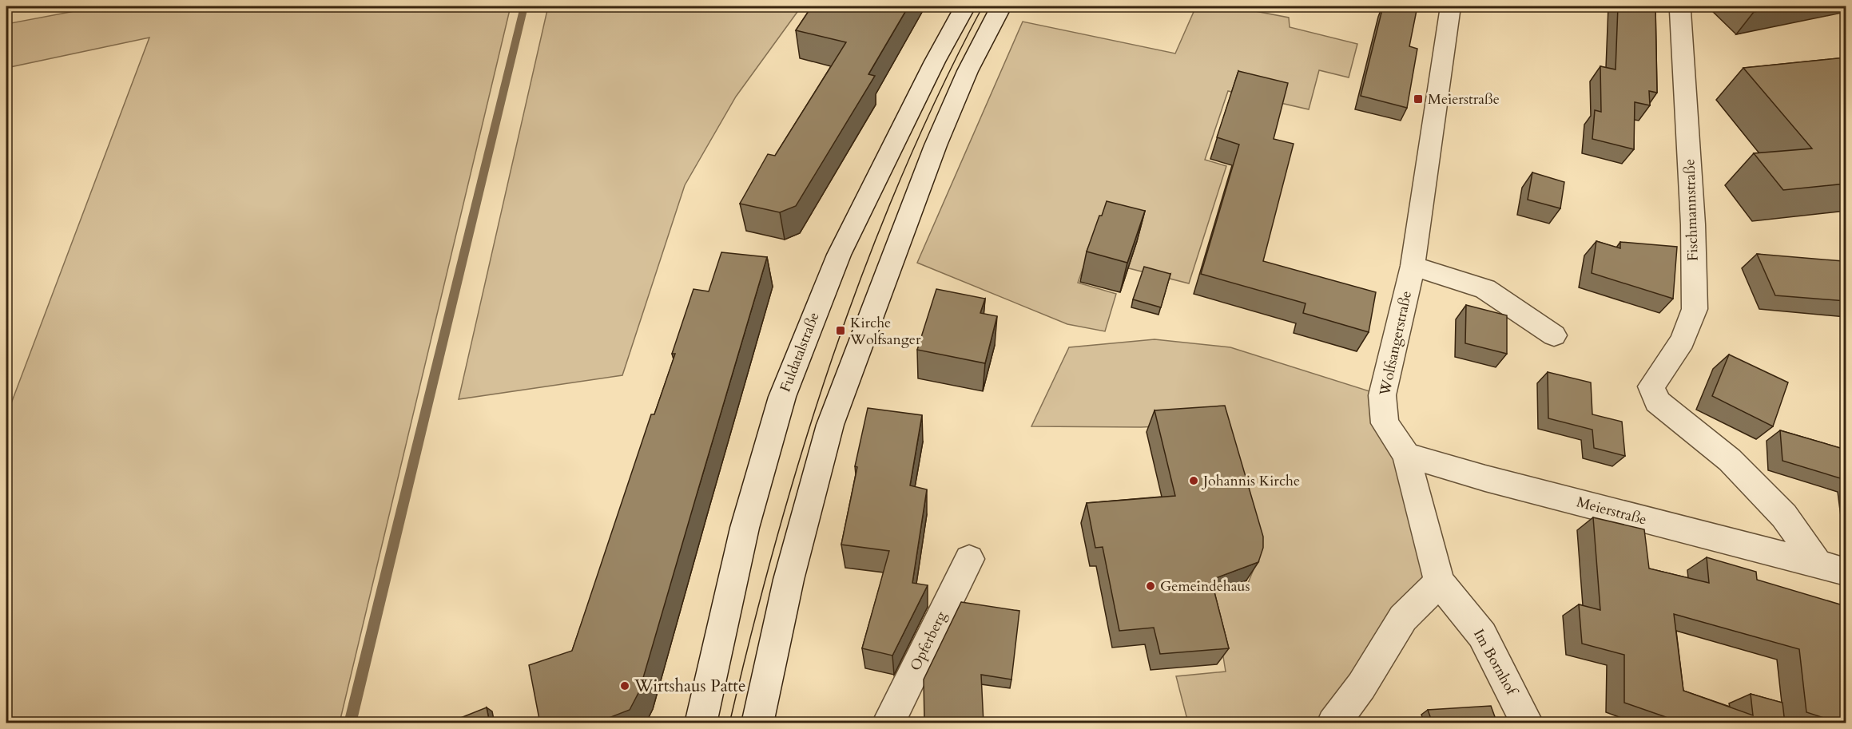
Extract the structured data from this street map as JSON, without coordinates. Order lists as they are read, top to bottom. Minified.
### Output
{"streets":{"street":["Fischmannstraße","Wolfsangerstraße","Fuldatalstraße","Meierstraße","Opferberg","Im Bornhof"]},"crossings":[["Fischmannstraße","Meierstraße"],["Wolfsangerstraße","Meierstraße"],["Wolfsangerstraße","Im Bornhof"]],"places":{"transit":["Meierstraße","Kirche Wolfsanger"],"other":["Johannis Kirche","Gemeindehaus","Wirtshaus Patte"]}}
